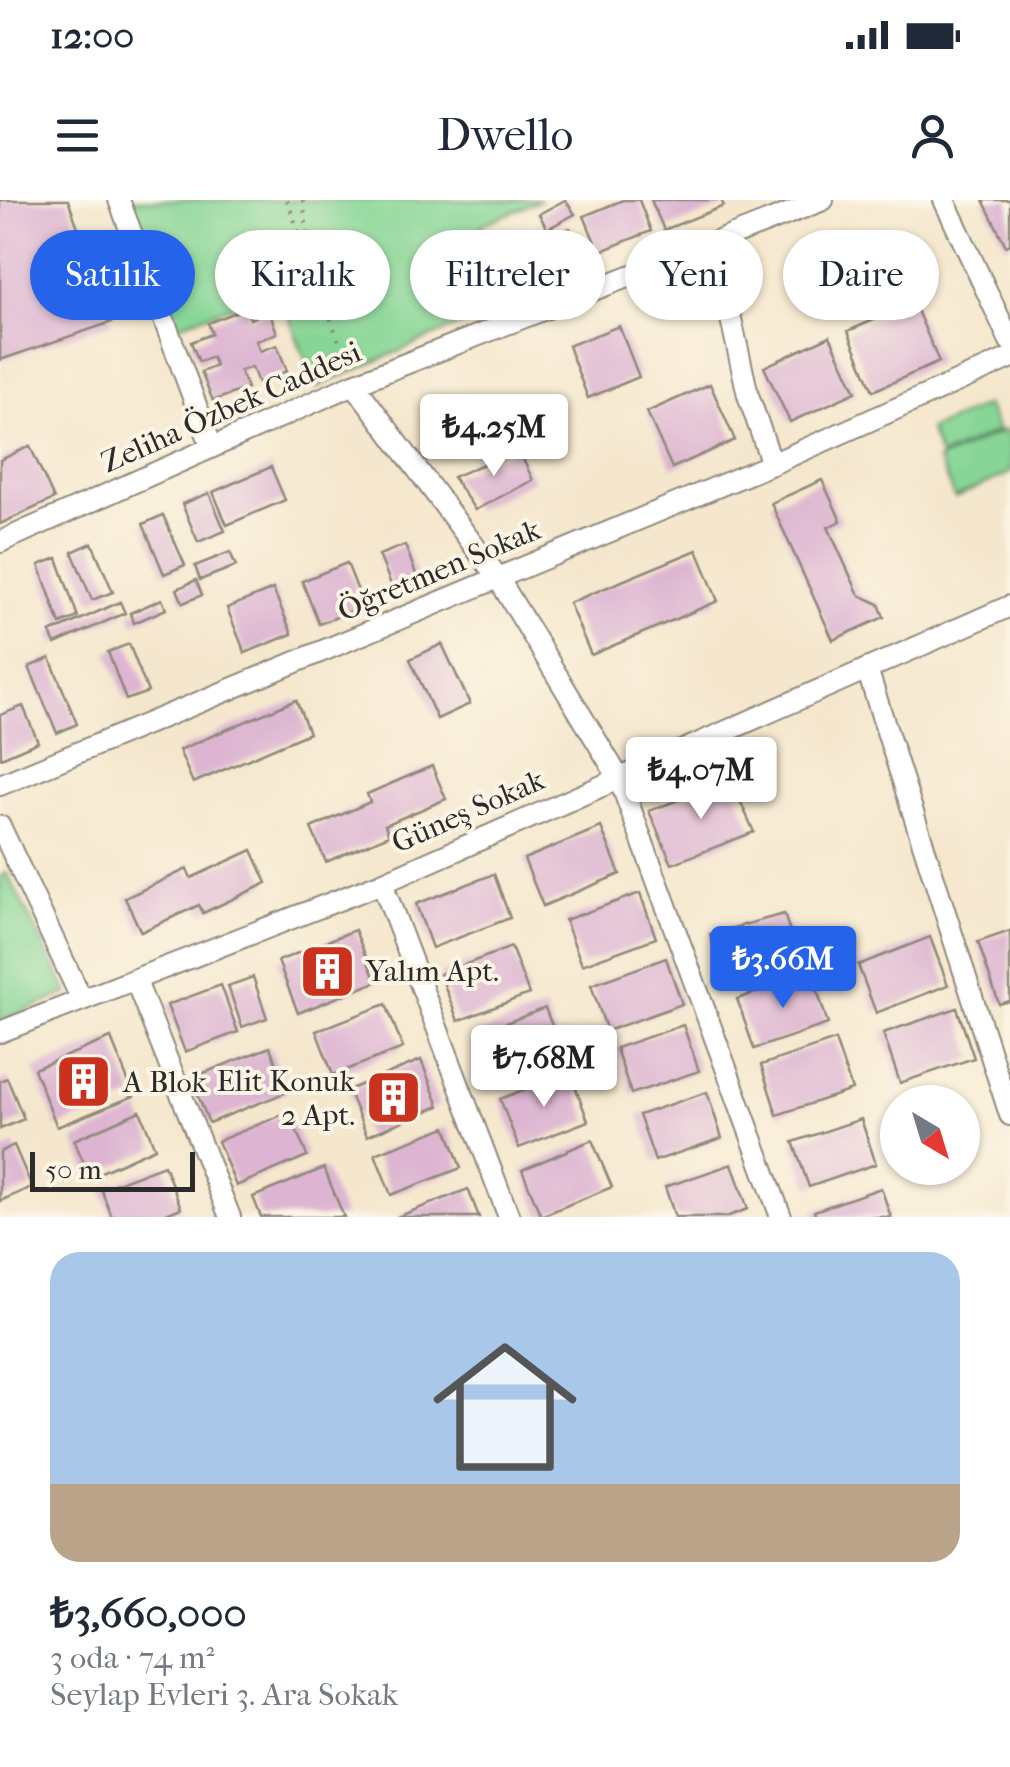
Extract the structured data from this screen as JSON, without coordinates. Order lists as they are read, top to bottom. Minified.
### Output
{"streets":{"street":["Zeliha Özbek Caddesi","Öğretmen Sokak","Güneş Sokak"]},"places":{"building":["Yalım Apt.","A Blok","Elit Konuk 2 Apt."]},"scale_bar":"50 m","north":"bottom right","page":{"status":"12:00","header":"Dwello","chip":["Satılık","Kiralık","Filtreler","Yeni","Daire"],"price":["₺4.25M","₺4.07M","₺3.66M","₺7.68M"],"scale":"50 m","list":[{"name":"₺3,660,000","note":"3 oda · 74 m² · Seylap Evleri 3. Ara Sokak"}]}}
